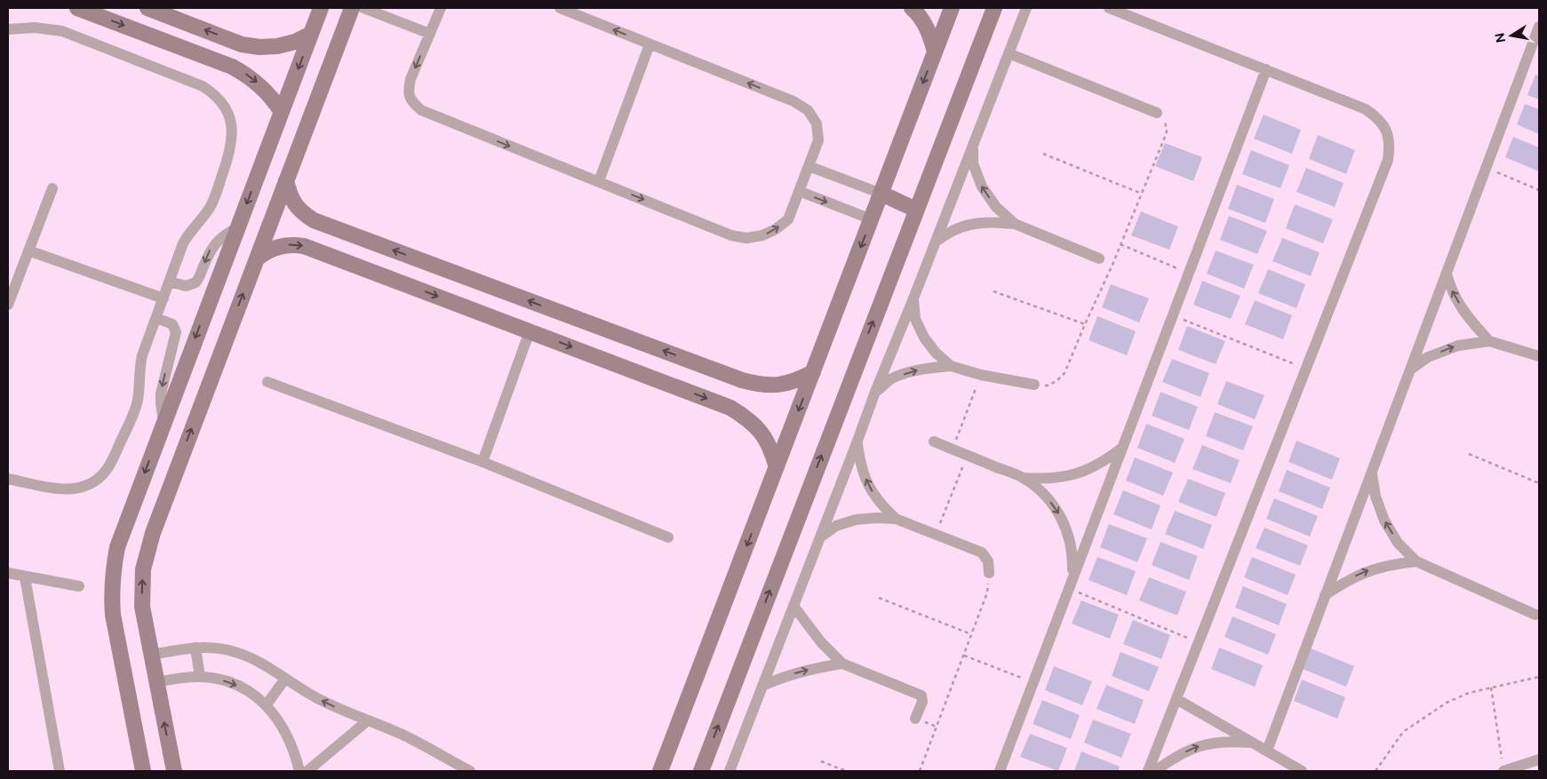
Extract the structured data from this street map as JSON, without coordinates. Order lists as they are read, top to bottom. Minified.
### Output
{"north":"left"}
